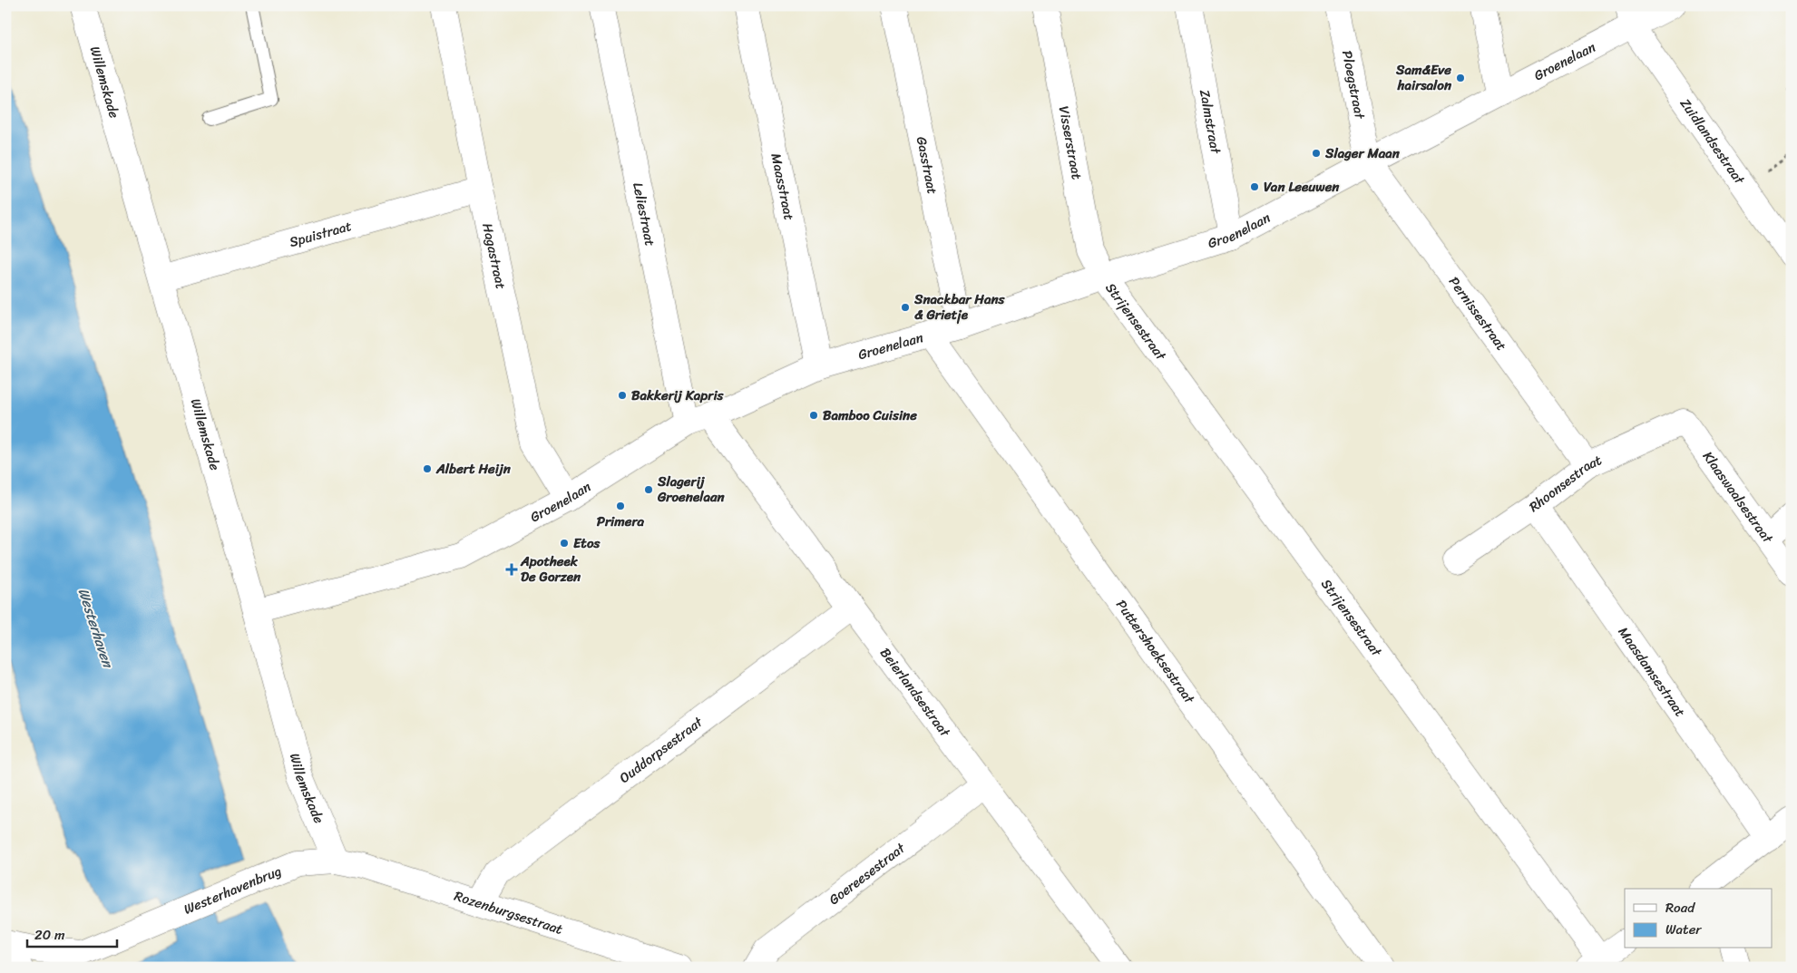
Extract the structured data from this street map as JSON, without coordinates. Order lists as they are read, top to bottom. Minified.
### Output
{"streets":{"street":["Groenelaan","Willemskade","Ploegstraat","Zalmstraat","Zuidlandsestraat","Visserstraat","Gasstraat","Maasstraat","Leliestraat","Spuistraat","Hagastraat","Pernissestraat","Strijensestraat","Rhoonsestraat","Klaaswaalsestraat","Puttershoeksestraat","Maasdamsestraat","Beierlandsestraat","Ouddorpsestraat","Goereesestraat","Westerhavenbrug","Rozenburgsestraat"]},"crossings":[["Groenelaan","Willemskade"],["Groenelaan","Ploegstraat"],["Groenelaan","Zalmstraat"],["Groenelaan","Zuidlandsestraat"],["Groenelaan","Visserstraat"],["Groenelaan","Gasstraat"],["Groenelaan","Maasstraat"],["Groenelaan","Leliestraat"],["Groenelaan","Hagastraat"],["Groenelaan","Pernissestraat"],["Groenelaan","Strijensestraat"],["Groenelaan","Puttershoeksestraat"],["Groenelaan","Beierlandsestraat"],["Willemskade","Spuistraat"],["Willemskade","Westerhavenbrug"],["Willemskade","Rozenburgsestraat"],["Ploegstraat","Pernissestraat"],["Visserstraat","Strijensestraat"],["Spuistraat","Hagastraat"],["Pernissestraat","Rhoonsestraat"],["Rhoonsestraat","Klaaswaalsestraat"],["Rhoonsestraat","Maasdamsestraat"],["Beierlandsestraat","Ouddorpsestraat"],["Beierlandsestraat","Goereesestraat"],["Ouddorpsestraat","Rozenburgsestraat"],["Westerhavenbrug","Rozenburgsestraat"]],"water":["Westerhaven"],"places":{"other":["Sam&Eve hairsalon","Slager Maan","Van Leeuwen","Snackbar Hans & Grietje","Bakkerij Kapris","Bamboo Cuisine","Albert Heijn","Slagerij Groenelaan","Primera","Etos"],"health":["Apotheek De Gorzen"]},"legend":["Road","Water"],"scale_bar":"20 m"}
